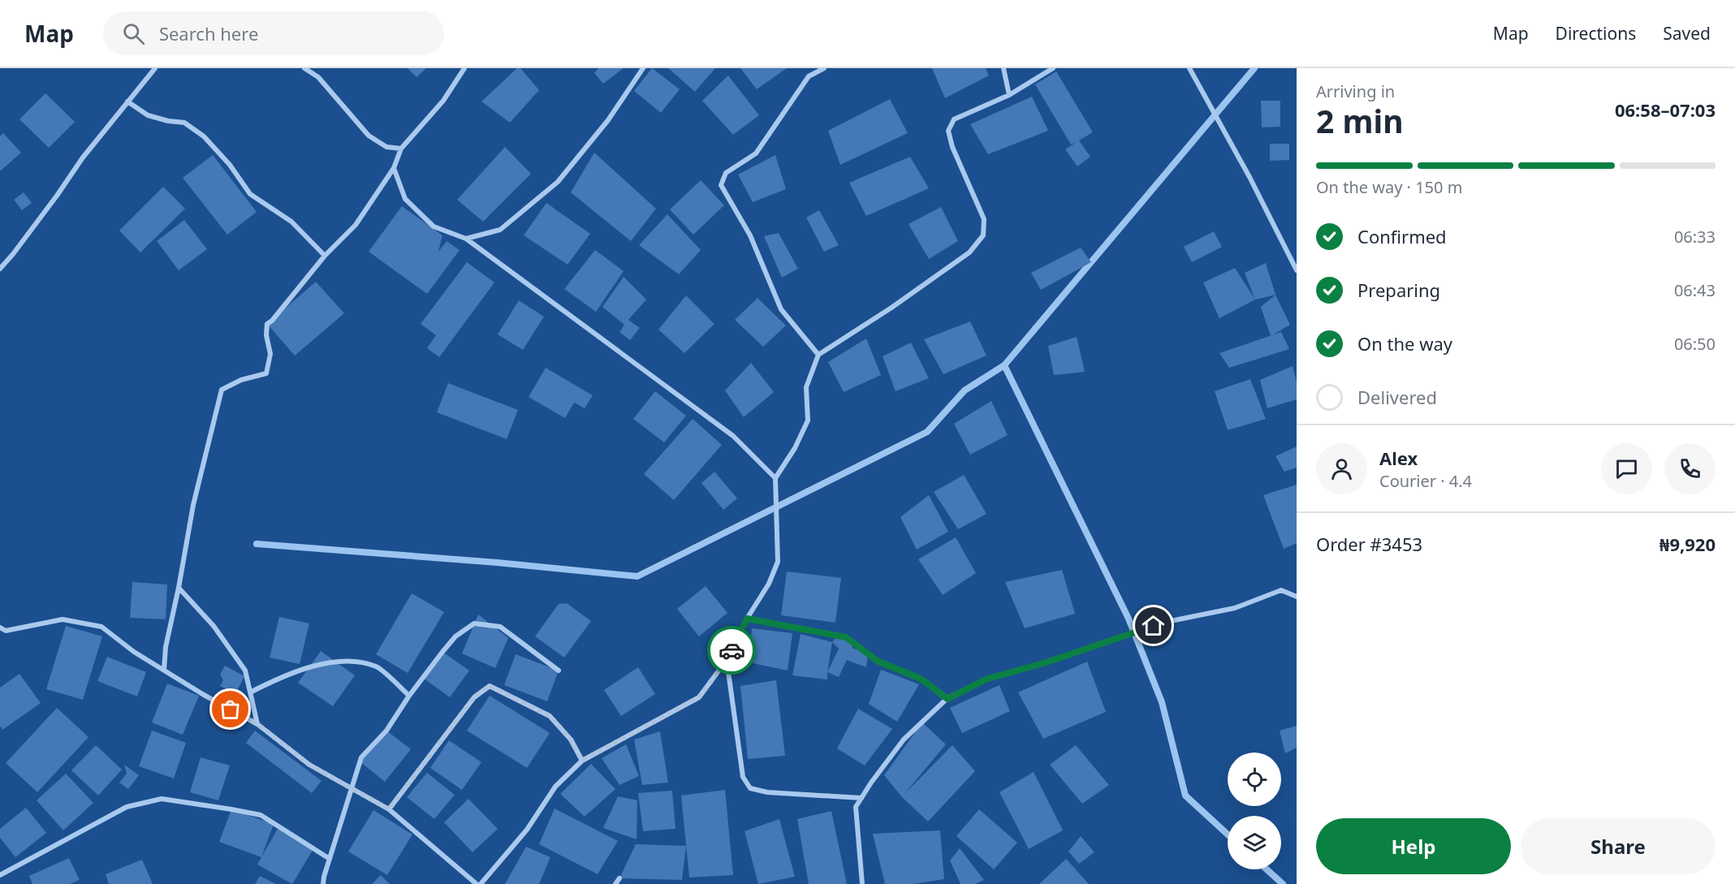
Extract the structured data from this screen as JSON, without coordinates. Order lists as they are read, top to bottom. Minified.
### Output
{"page":{"header":"Map","search":"Search here","nav":["Map","Directions","Saved"],"heading":["2 min","Arriving in","06:58–07:03"],"panel":["Alex","Courier · 4.4","Order #3453","₦9,920"],"bar":"On the way · 150 m","list":[["Confirmed","06:33"],["Preparing","06:43"],["On the way","06:50"],"Delivered"],"buttons":["Help","Share"]}}
